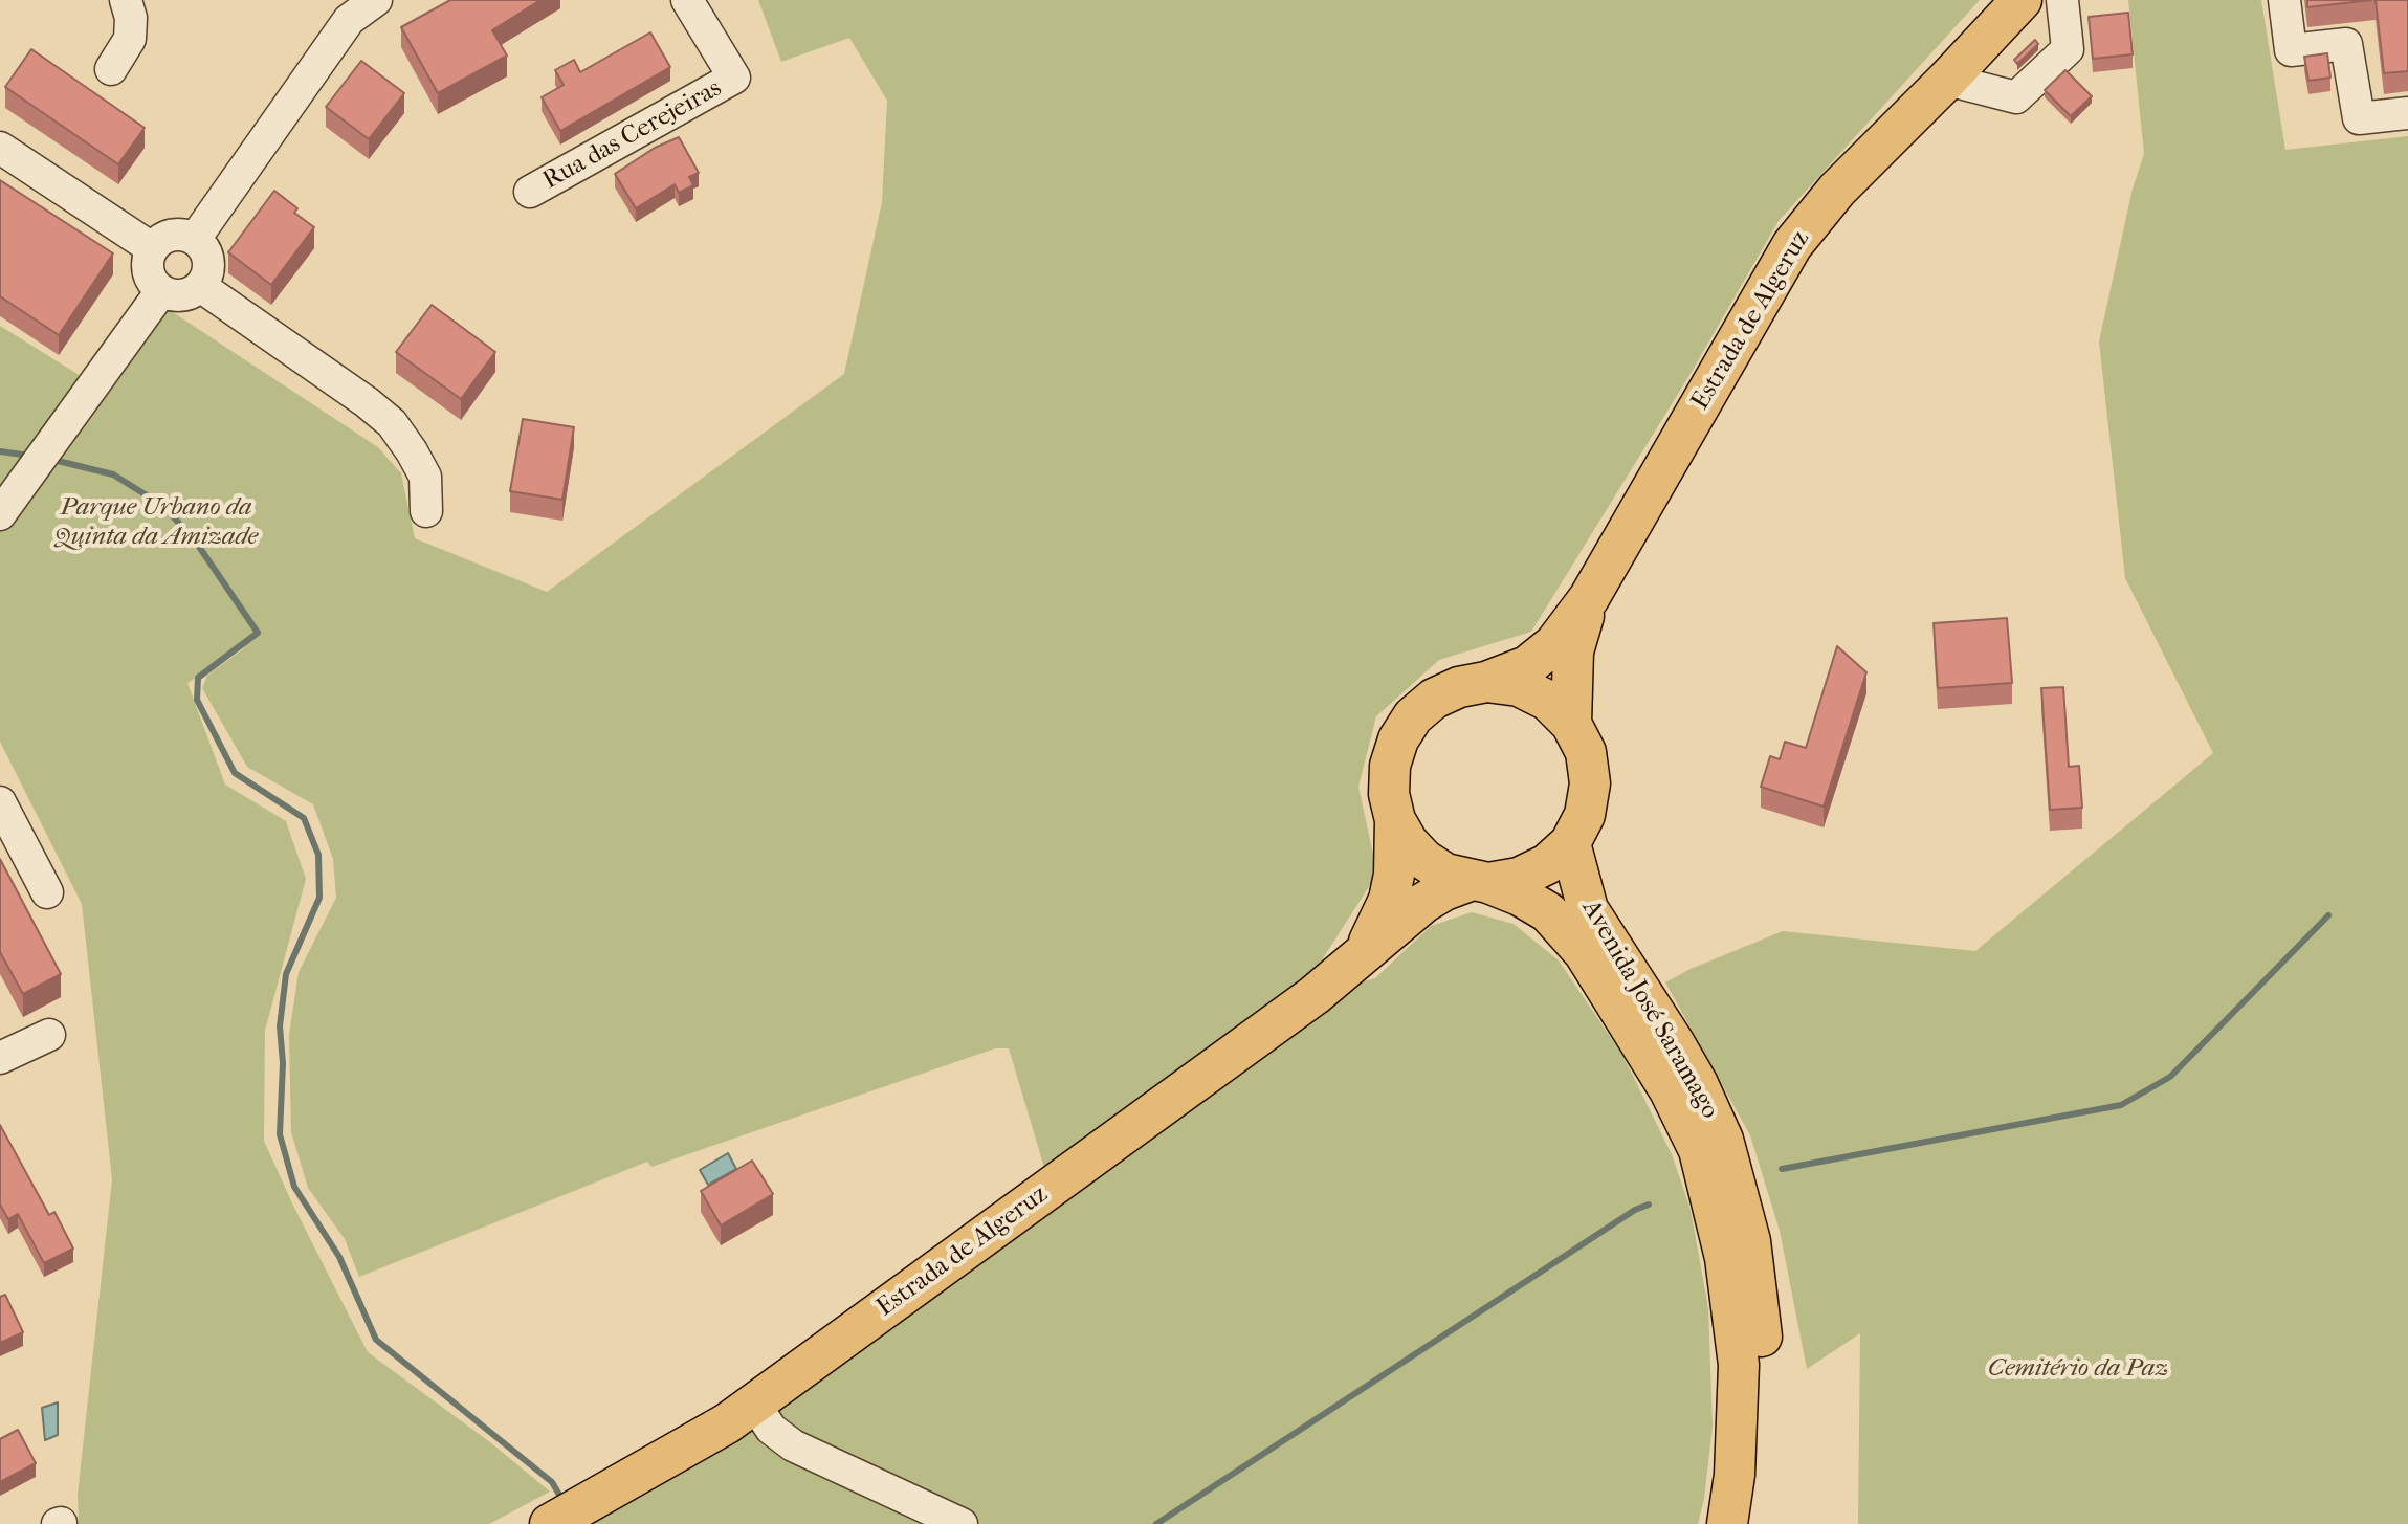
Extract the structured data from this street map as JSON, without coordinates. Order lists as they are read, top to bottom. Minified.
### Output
{"streets":{"main road":["Estrada de Algeruz","Avenida José Saramago"],"street":["Rua das Cerejeiras"]},"crossings":[["Estrada de Algeruz","Avenida José Saramago"]],"parks":["Parque Urbano da Quinta da Amizade","Cemitério da Paz"]}
